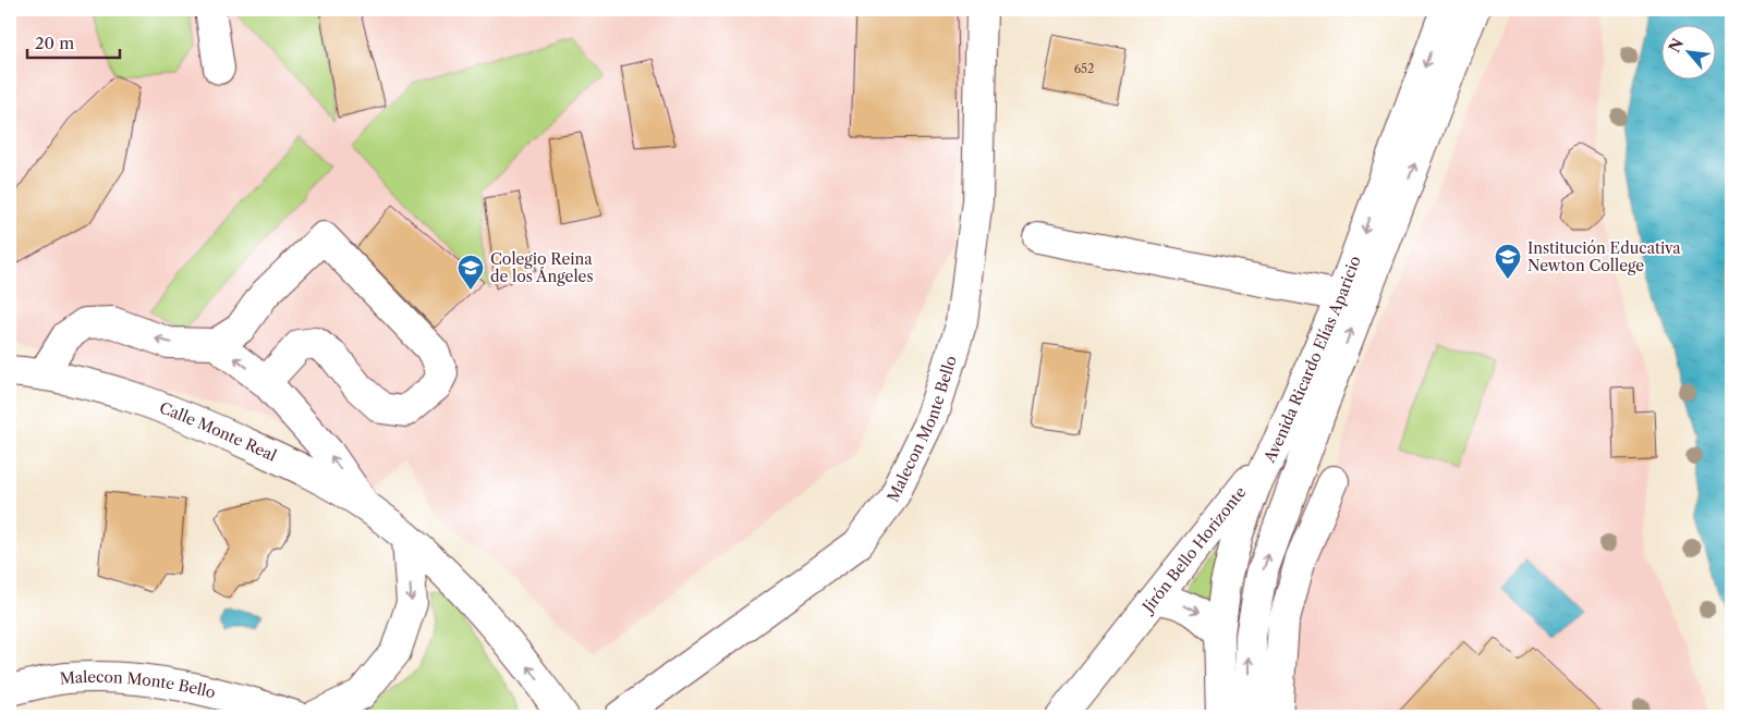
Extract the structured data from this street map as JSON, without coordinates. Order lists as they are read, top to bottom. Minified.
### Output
{"streets":{"street":["Avenida Ricardo Elías Aparicio","Malecon Monte Bello","Calle Monte Real","Jirón Bello Horizonte"]},"crossings":[["Avenida Ricardo Elías Aparicio","Jirón Bello Horizonte"]],"places":{"school or university":["Institución Educativa Newton College","Colegio Reina de los Ángeles"]},"house_numbers":["652"],"scale_bar":"20 m","north":"top left"}
